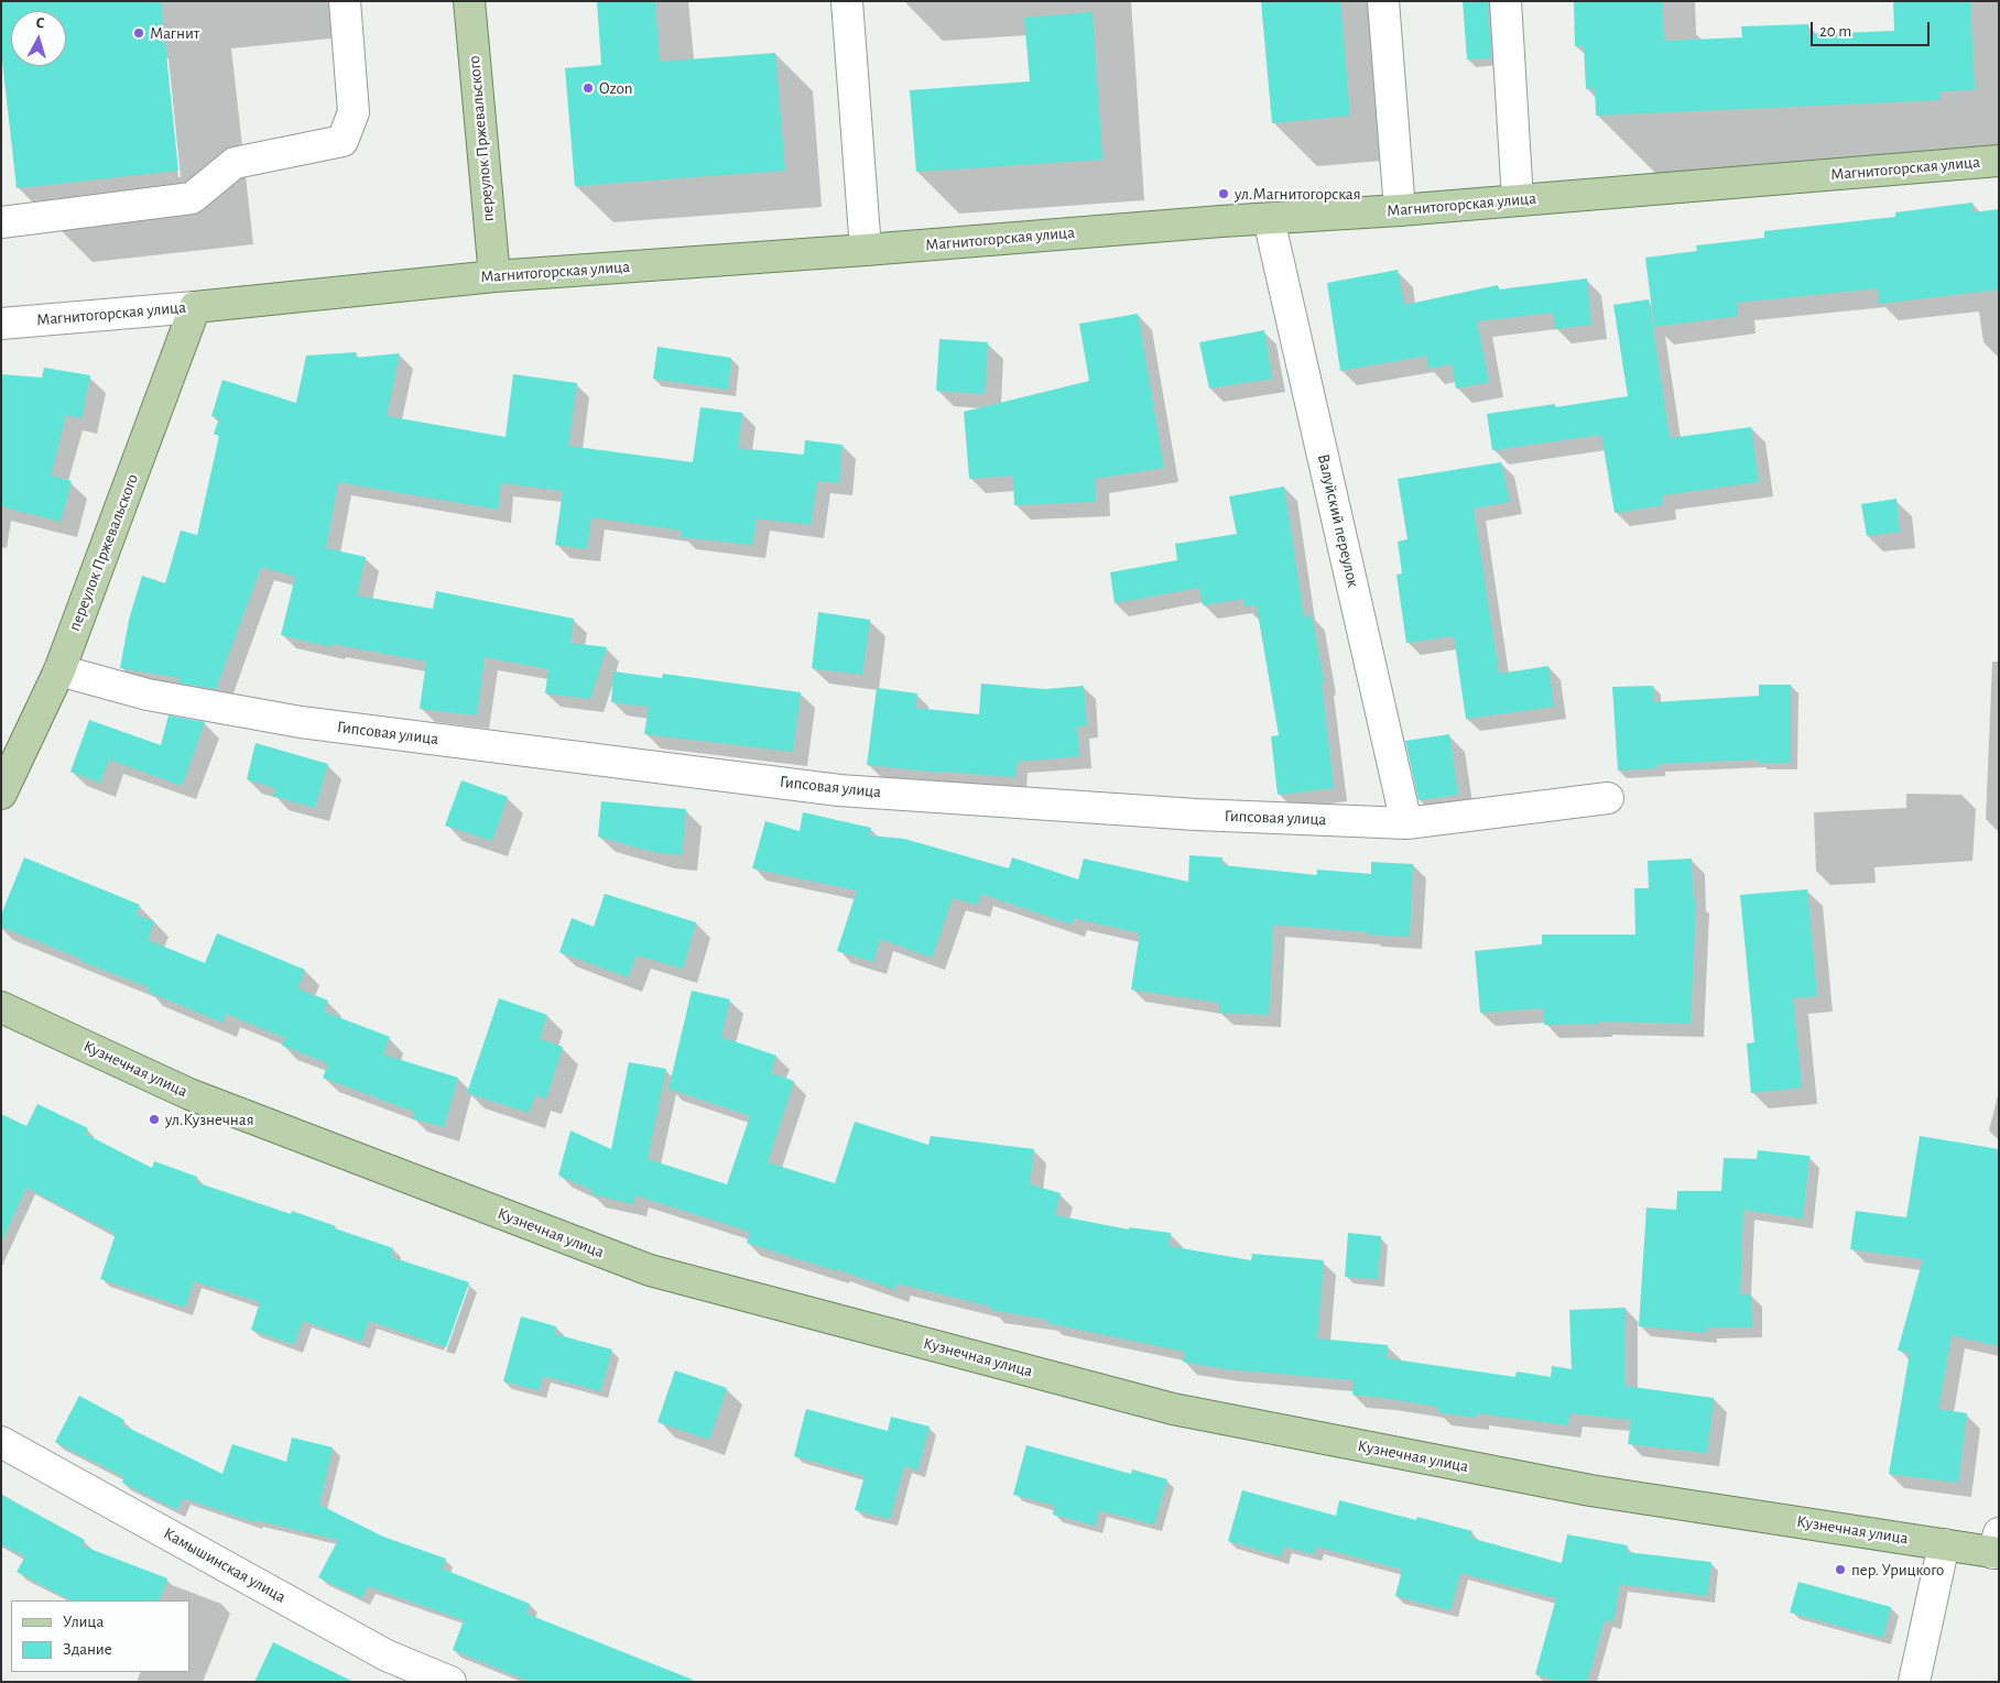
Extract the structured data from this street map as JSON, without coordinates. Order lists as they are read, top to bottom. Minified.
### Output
{"streets":{"main road":["переулок Пржевальского","Магнитогорская улица","Кузнечная улица"],"street":["Валуйский переулок","Гипсовая улица","Камышинская улица"]},"crossings":[["переулок Пржевальского","Магнитогорская улица"],["переулок Пржевальского","Гипсовая улица"],["Магнитогорская улица","Валуйский переулок"],["Валуйский переулок","Гипсовая улица"]],"places":["Магнит","Ozon","ул.Магнитогорская","ул.Кузнечная","пер. Урицкого"],"legend":["Улица","Здание"],"scale_bar":"20 m","north":"top"}
